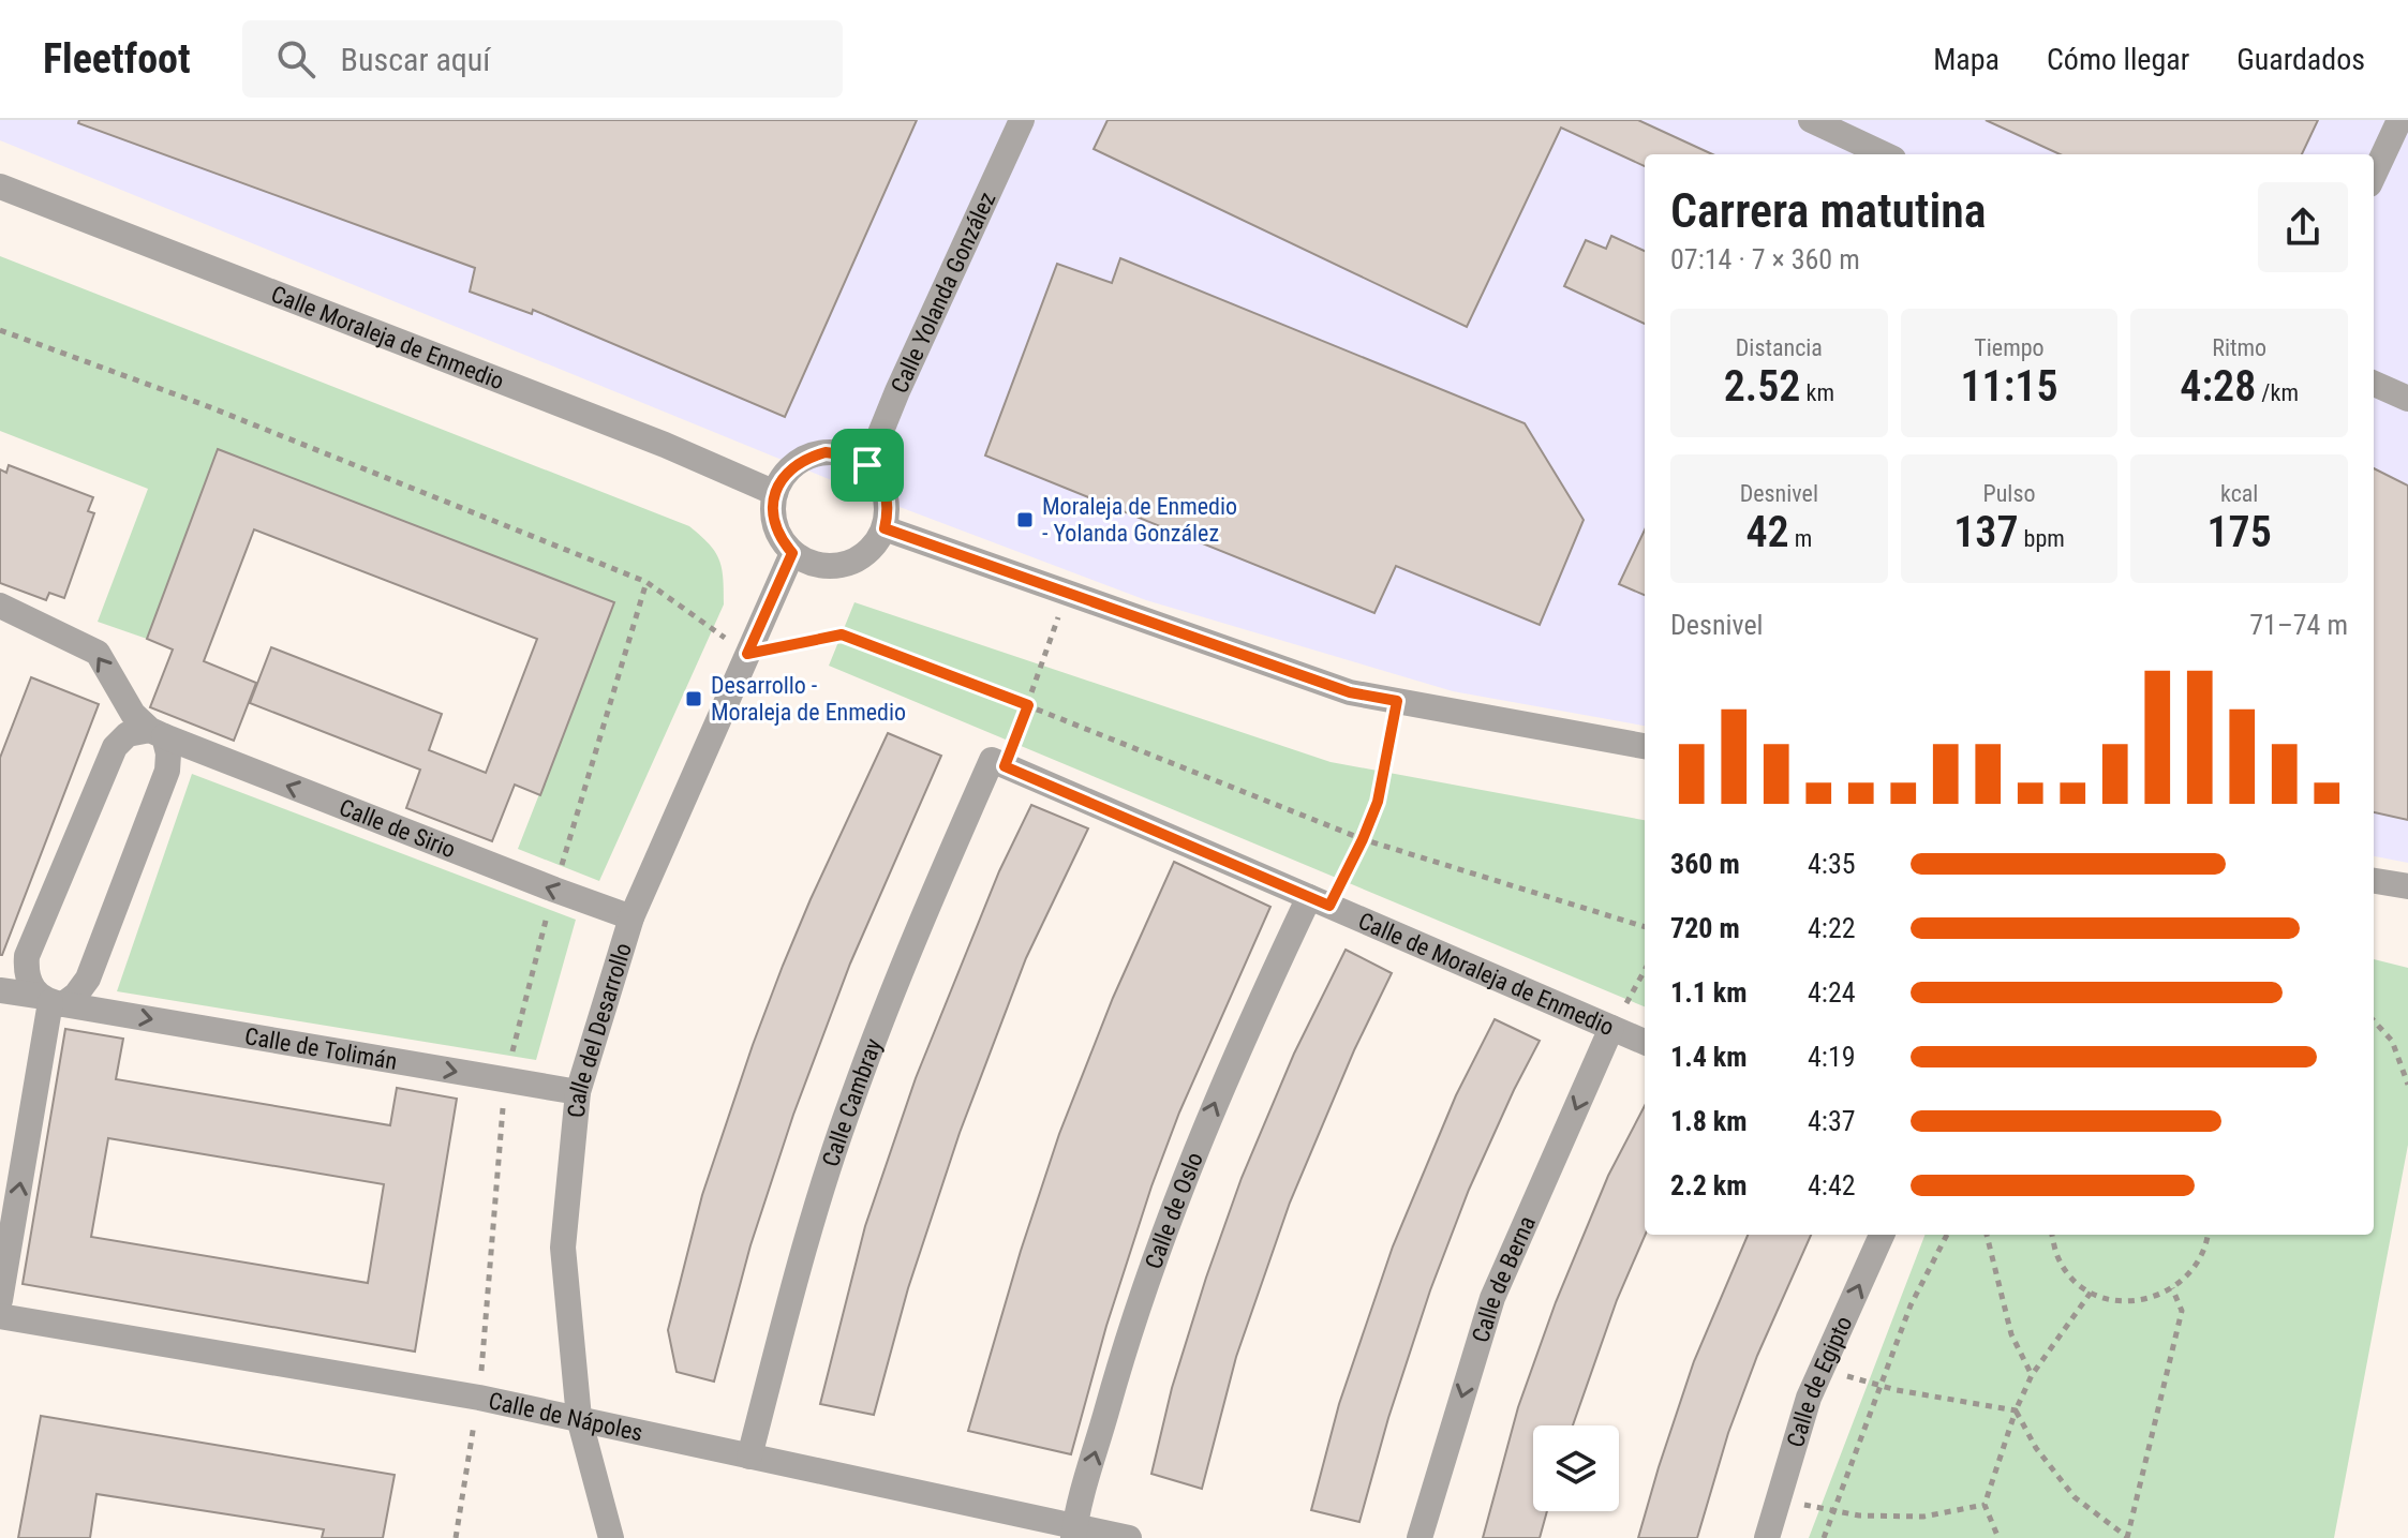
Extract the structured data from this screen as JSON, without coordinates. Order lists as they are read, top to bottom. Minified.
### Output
{"streets":{"street":["Calle Yolanda González","Calle Moraleja de Enmedio","Calle de Sirio","Calle de Moraleja de Enmedio","Calle del Desarrollo","Calle de Tolimán","Calle Cambray","Calle de Oslo","Calle de Berna","Calle de Egipto","Calle de Nápoles"]},"crossings":[["Calle Yolanda González","Calle Moraleja de Enmedio"],["Calle Yolanda González","Calle del Desarrollo"],["Calle Moraleja de Enmedio","Calle del Desarrollo"],["Calle de Sirio","Calle del Desarrollo"],["Calle de Moraleja de Enmedio","Calle Cambray"],["Calle de Moraleja de Enmedio","Calle de Oslo"],["Calle de Moraleja de Enmedio","Calle de Berna"],["Calle del Desarrollo","Calle de Tolimán"],["Calle del Desarrollo","Calle de Nápoles"],["Calle Cambray","Calle de Nápoles"],["Calle de Oslo","Calle de Nápoles"]],"one_way":["Calle de Sirio","Calle de Tolimán","Calle de Oslo","Calle de Berna","Calle de Egipto"],"places":{"transit":["Moraleja de Enmedio - Yolanda González","Desarrollo - Moraleja de Enmedio"]},"page":{"header":"Fleetfoot","search":"Buscar aquí","nav":["Mapa","Cómo llegar","Guardados"],"heading":["Carrera matutina","07:14 · 7 × 360 m"],"stats":[["Distancia","2.52 km"],["Tiempo","11:15"],["Ritmo","4:28 /km"],["Desnivel","42 m"],["Pulso","137 bpm"],["kcal","175"]],"chart":["Desnivel","71–74 m"],"list":[{"name":"360 m","note":"4:35"},{"name":"720 m","note":"4:22"},{"name":"1.1 km","note":"4:24"},{"name":"1.4 km","note":"4:19"},{"name":"1.8 km","note":"4:37"},{"name":"2.2 km","note":"4:42"}]}}
